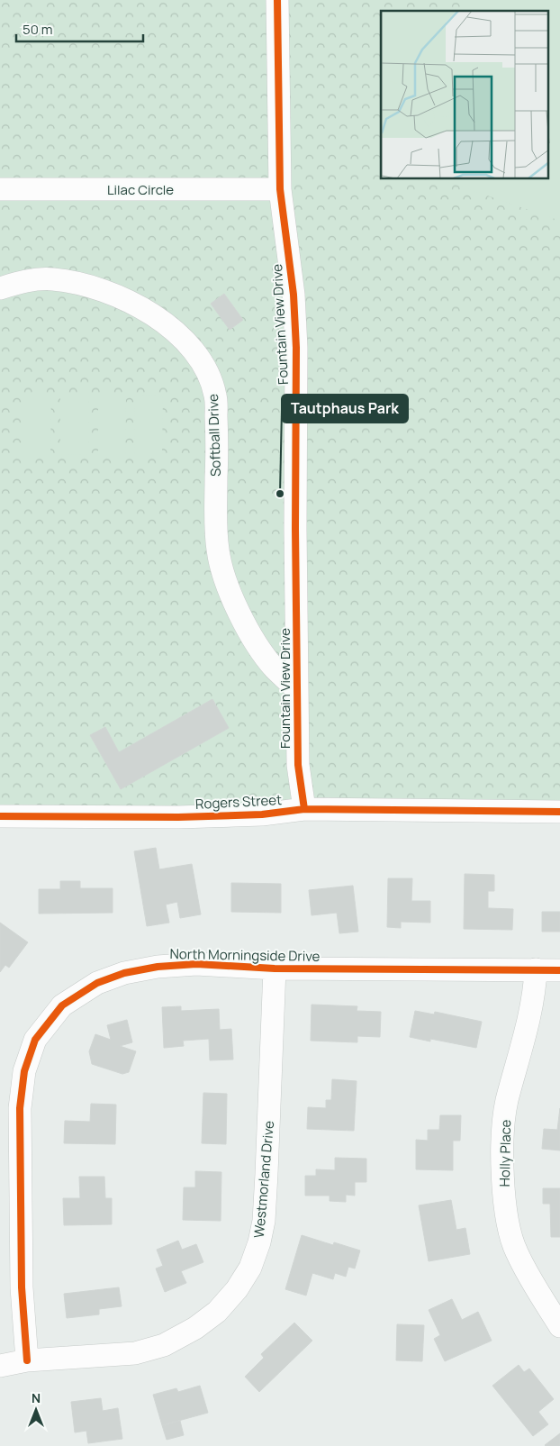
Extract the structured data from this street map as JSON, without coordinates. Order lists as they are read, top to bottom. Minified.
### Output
{"streets":{"street":["Lilac Circle","Fountain View Drive","Softball Drive","Rogers Street","North Morningside Drive","Holly Place","Westmorland Drive"]},"crossings":[["Lilac Circle","Fountain View Drive"],["Fountain View Drive","Softball Drive"],["Fountain View Drive","Rogers Street"],["North Morningside Drive","Holly Place"],["North Morningside Drive","Westmorland Drive"]],"places":["Tautphaus Park"],"scale_bar":"50 m","north":"top"}
